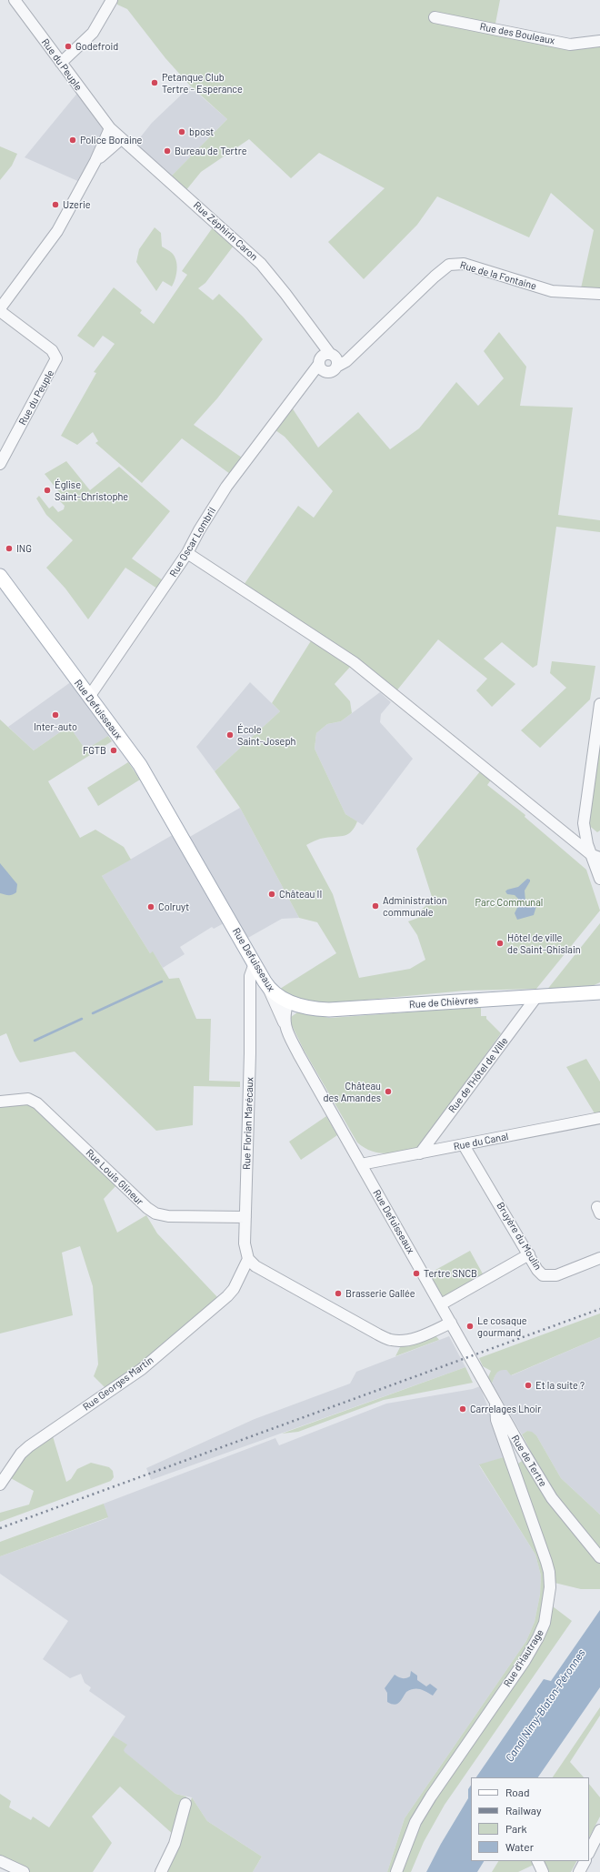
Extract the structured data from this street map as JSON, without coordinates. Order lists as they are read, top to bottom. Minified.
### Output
{"streets":{"main road":["Rue Defuisseaux","Rue de Chièvres"],"street":["Rue des Bouleaux","Rue du Peuple","Rue Zéphirin Caron","Rue de la Fontaine","Rue Oscar Lombril","Rue de l'Hôtel de Ville","Rue Florian Marécaux","Rue du Canal","Rue Louis Glineur","Bruyère du Moulin","Rue Georges Martin","Rue de Tertre","Rue d'Hautrage"]},"crossings":[["Rue du Peuple","Rue Zéphirin Caron"],["Rue Zéphirin Caron","Rue de la Fontaine"],["Rue Zéphirin Caron","Rue Oscar Lombril"],["Rue de la Fontaine","Rue Oscar Lombril"],["Rue Oscar Lombril","Rue Defuisseaux"],["Rue Defuisseaux","Rue de Chièvres"],["Rue Defuisseaux","Rue Florian Marécaux"],["Rue Defuisseaux","Rue du Canal"],["Rue Defuisseaux","Rue de Tertre"],["Rue de Chièvres","Rue de l'Hôtel de Ville"],["Rue de l'Hôtel de Ville","Rue du Canal"],["Rue Florian Marécaux","Rue Louis Glineur"],["Rue Florian Marécaux","Rue Georges Martin"],["Rue du Canal","Bruyère du Moulin"],["Rue de Tertre","Rue d'Hautrage"]],"water":["Canal Nimy-Blaton-Péronnes"],"parks":["Parc Communal"],"places":["Godefroid","Petanque Club Tertre - Esperance","bpost","Police Boraine","Bureau de Tertre","Uzerie","Église Saint-Christophe","ING","Inter-auto","École Saint-Joseph","FGTB","Château II","Administration communale","Colruyt","Hôtel de ville de Saint-Ghislain","Château des Amandes","Tertre SNCB","Brasserie Gallée","Le cosaque gourmand","Et la suite ?","Carrelages Lhoir"],"legend":["Road","Railway","Park","Water"]}
